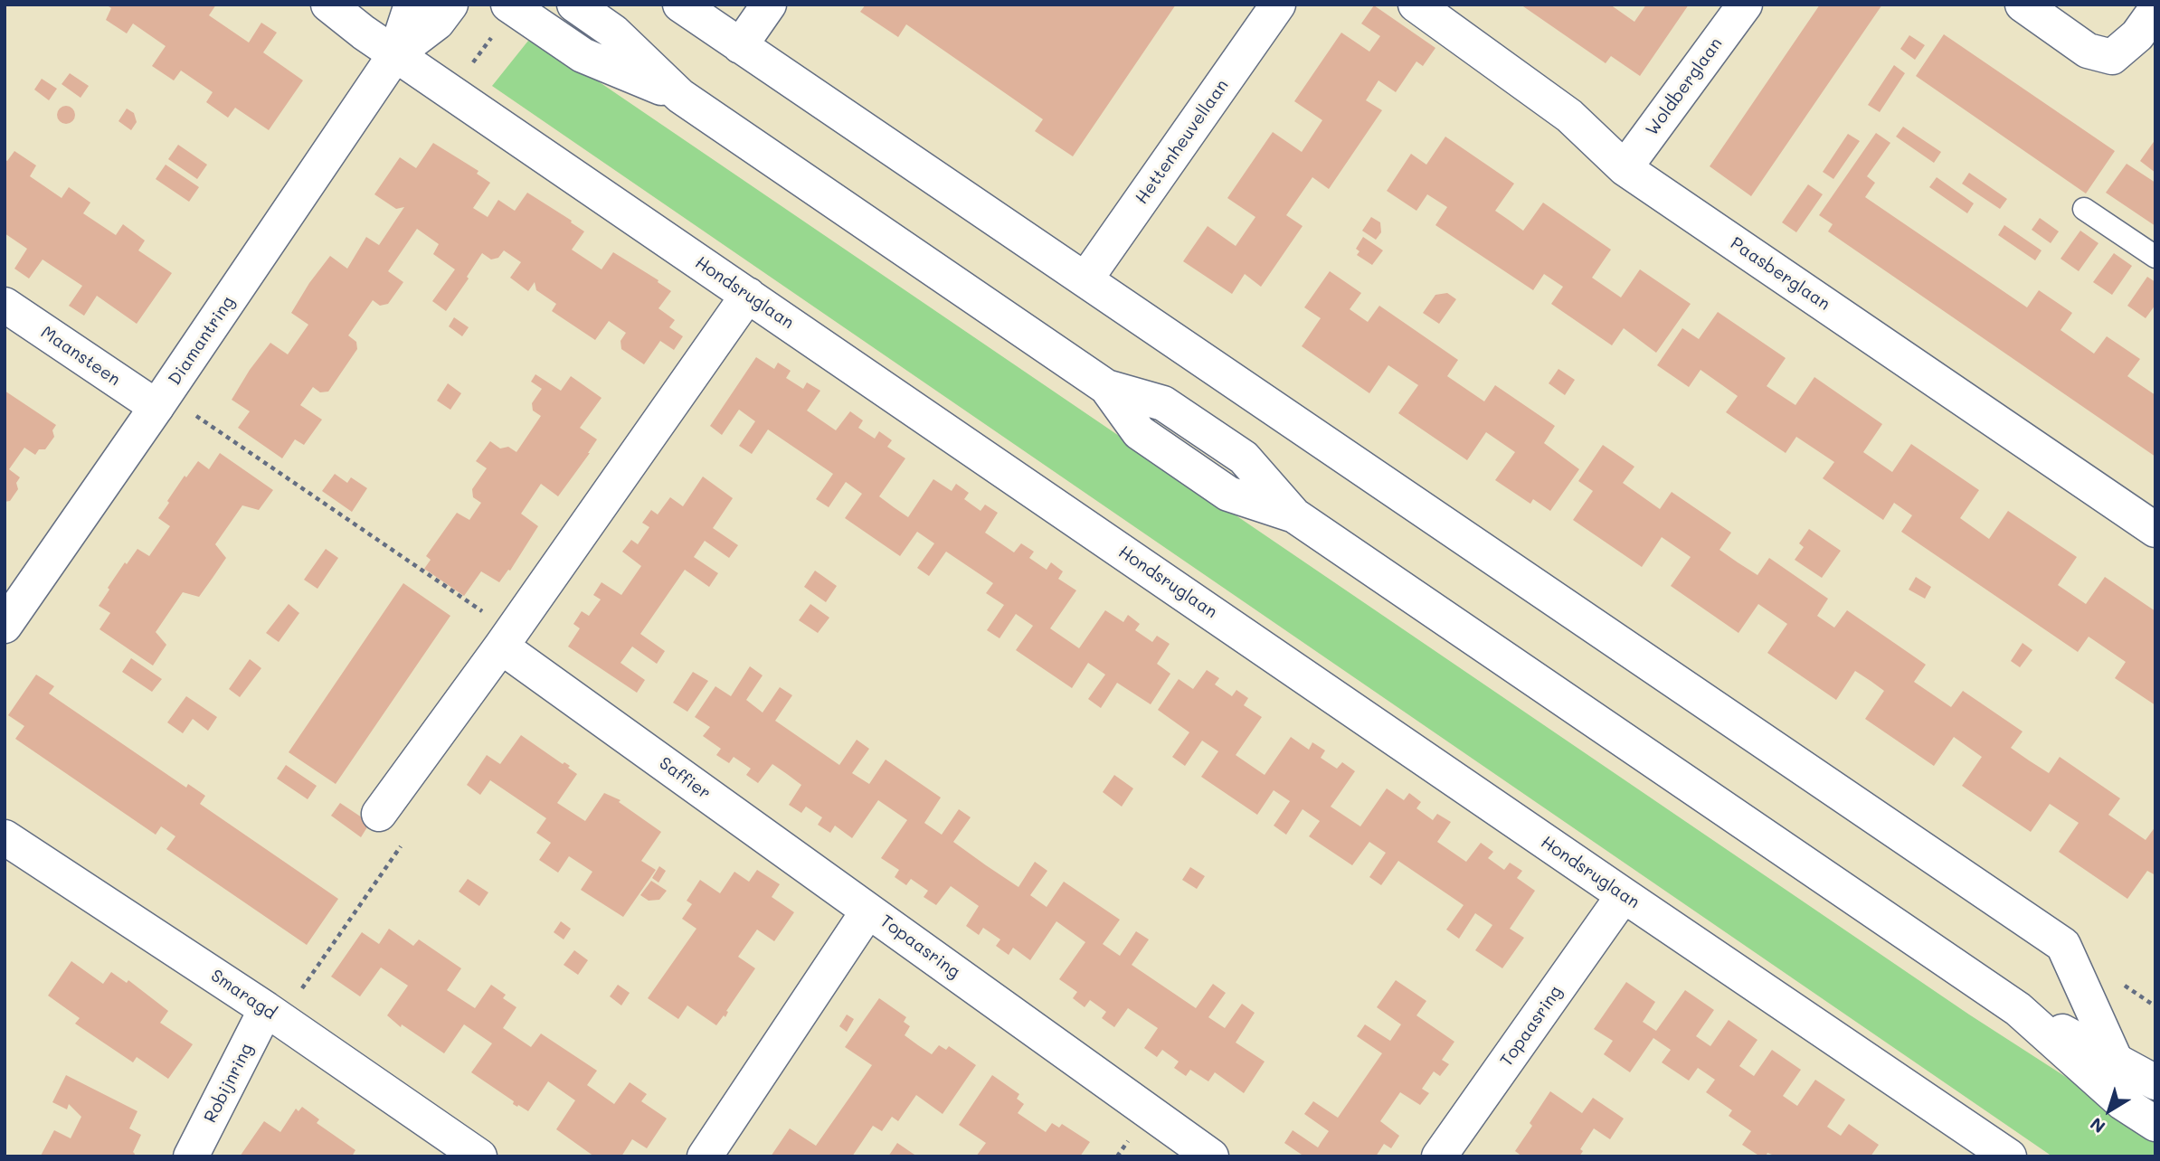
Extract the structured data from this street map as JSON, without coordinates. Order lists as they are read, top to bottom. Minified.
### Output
{"streets":{"street":["Woldberglaan","Hettenheuvellaan","Paasberglaan","Hondsruglaan","Diamantring","Maansteen","Saffier","Topaasring","Smaragd","Robijnring"]},"crossings":[["Woldberglaan","Paasberglaan"],["Hondsruglaan","Diamantring"],["Hondsruglaan","Topaasring"],["Diamantring","Maansteen"],["Saffier","Topaasring"],["Smaragd","Robijnring"]],"north":"bottom left"}
